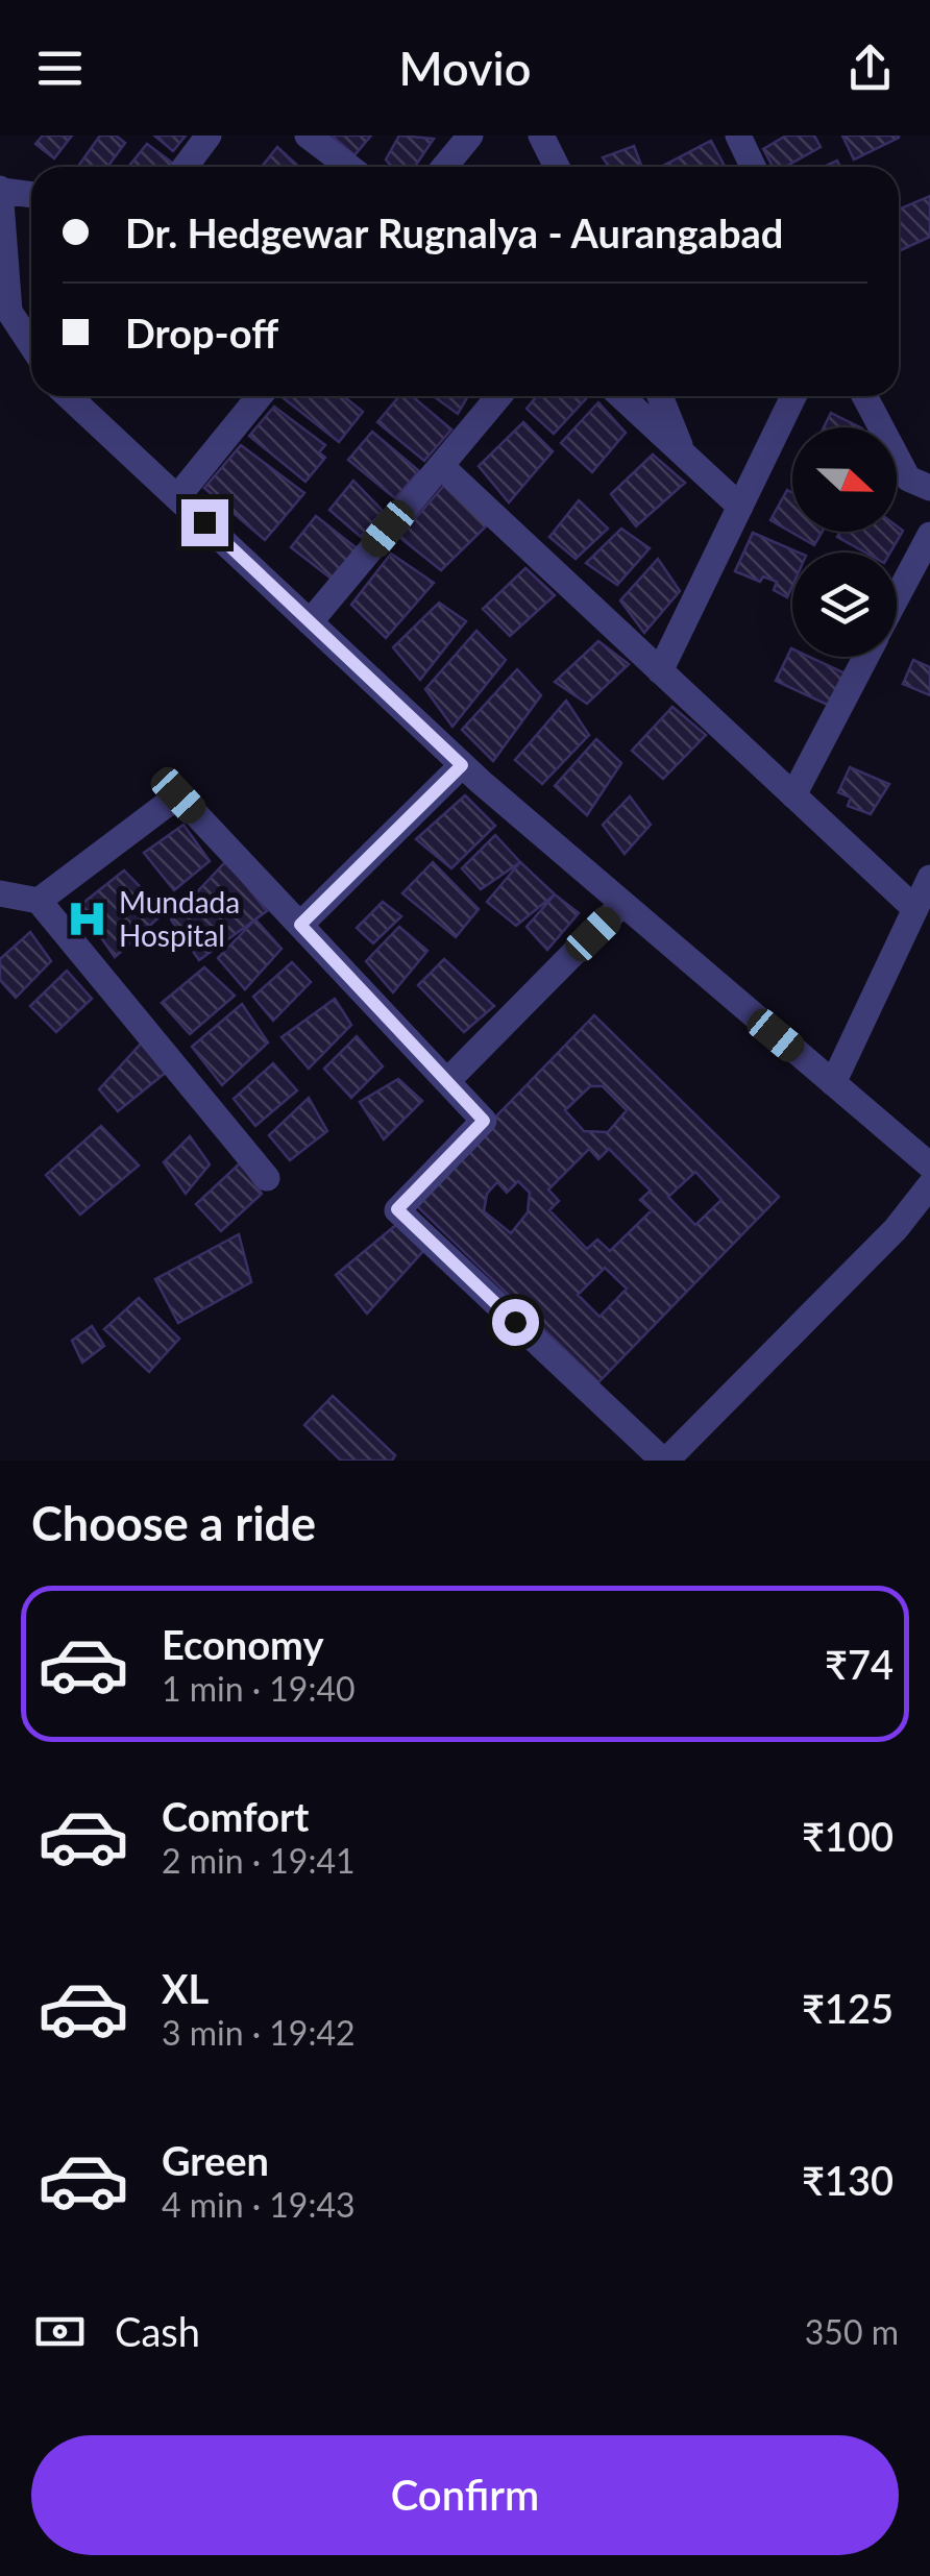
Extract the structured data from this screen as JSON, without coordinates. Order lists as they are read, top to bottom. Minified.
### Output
{"places":{"hospital":["Mundada Hospital"]},"north":"right","page":{"header":"Movio","banner":["Dr. Hedgewar Rugnalya - Aurangabad","Drop-off"],"heading":"Choose a ride","list":[{"name":"Economy","note":"1 min · 19:40","value":"₹74"},{"name":"Comfort","note":"2 min · 19:41","value":"₹100"},{"name":"XL","note":"3 min · 19:42","value":"₹125"},{"name":"Green","note":"4 min · 19:43","value":"₹130"}],"pay":["Cash","350 m"],"buttons":"Confirm"}}
